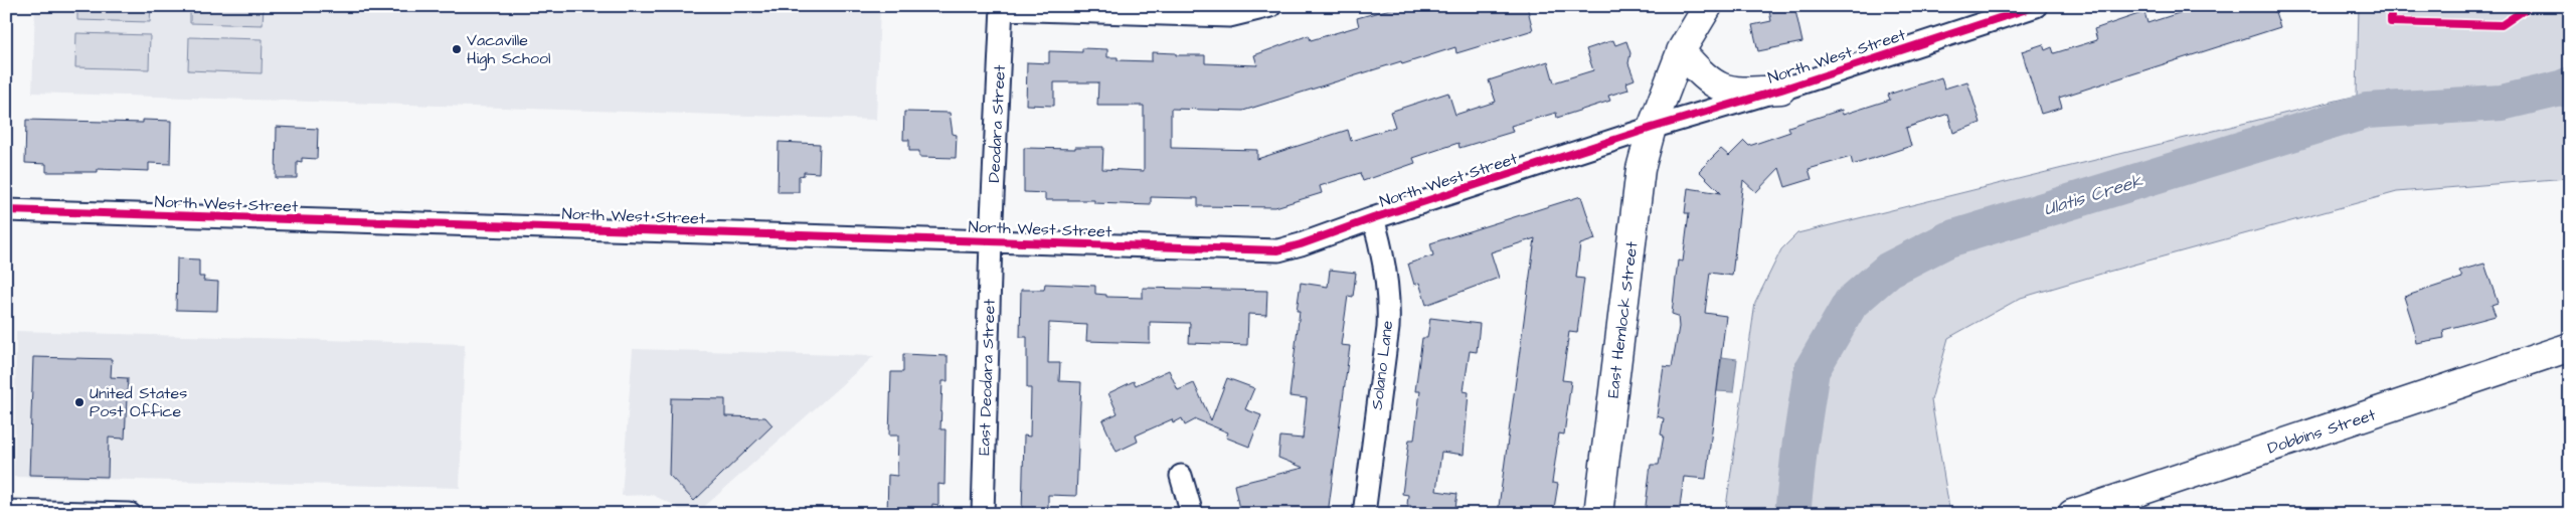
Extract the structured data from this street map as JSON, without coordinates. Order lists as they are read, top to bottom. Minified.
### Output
{"streets":{"street":["North West Street","Deodara Street","East Hemlock Street","Solano Lane","East Deodara Street","Dobbins Street"]},"crossings":[["North West Street","Deodara Street"],["North West Street","East Hemlock Street"],["North West Street","Solano Lane"],["North West Street","East Deodara Street"],["Deodara Street","East Deodara Street"]],"water":["Ulatis Creek"],"places":["Vacaville High School","United States Post Office"]}
